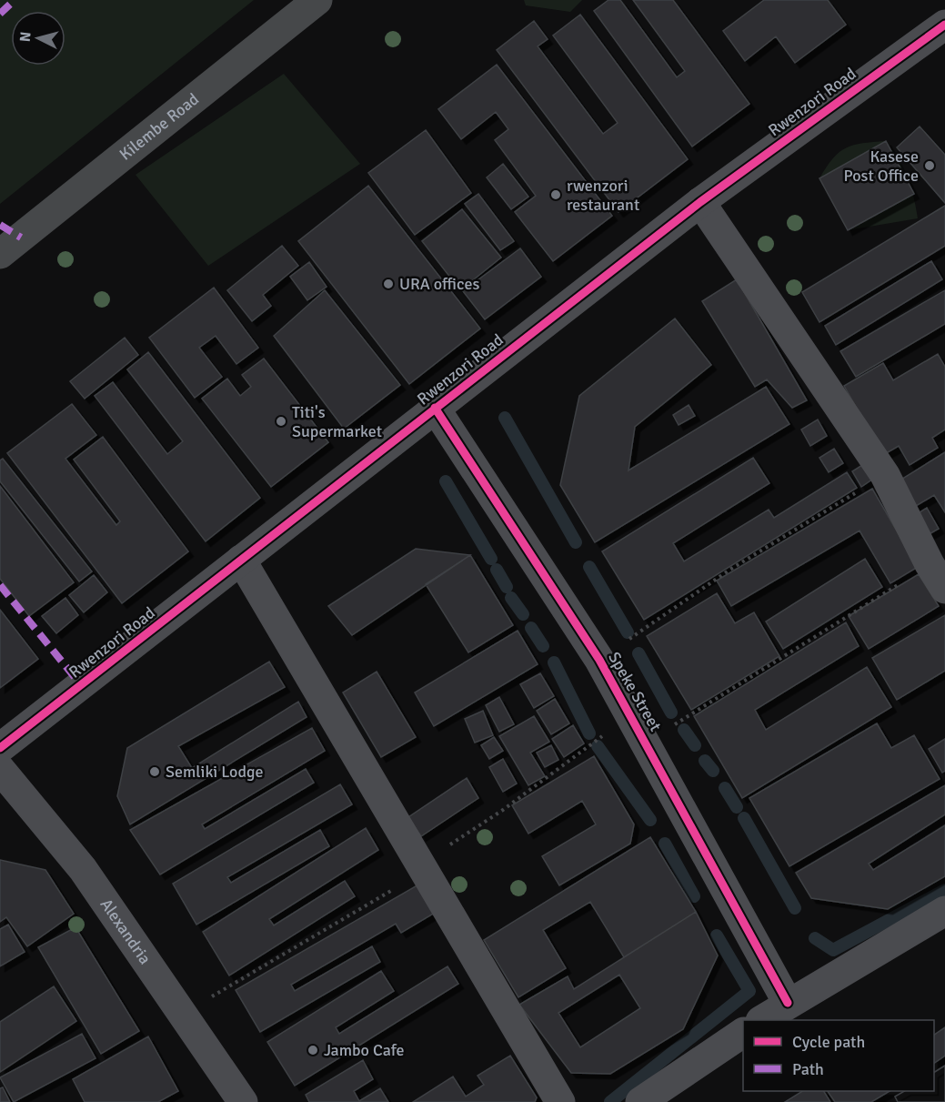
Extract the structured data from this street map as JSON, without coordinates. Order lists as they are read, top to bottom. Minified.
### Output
{"streets":{"main road":["Kilembe Road"],"street":["Rwenzori Road","Speke Street","Alexandria"]},"crossings":[["Rwenzori Road","Speke Street"]],"places":["Kasese Post Office","rwenzori restaurant","URA offices","Titi's Supermarket","Semliki Lodge","Jambo Cafe"],"legend":["Cycle path","Path"],"north":"left"}
